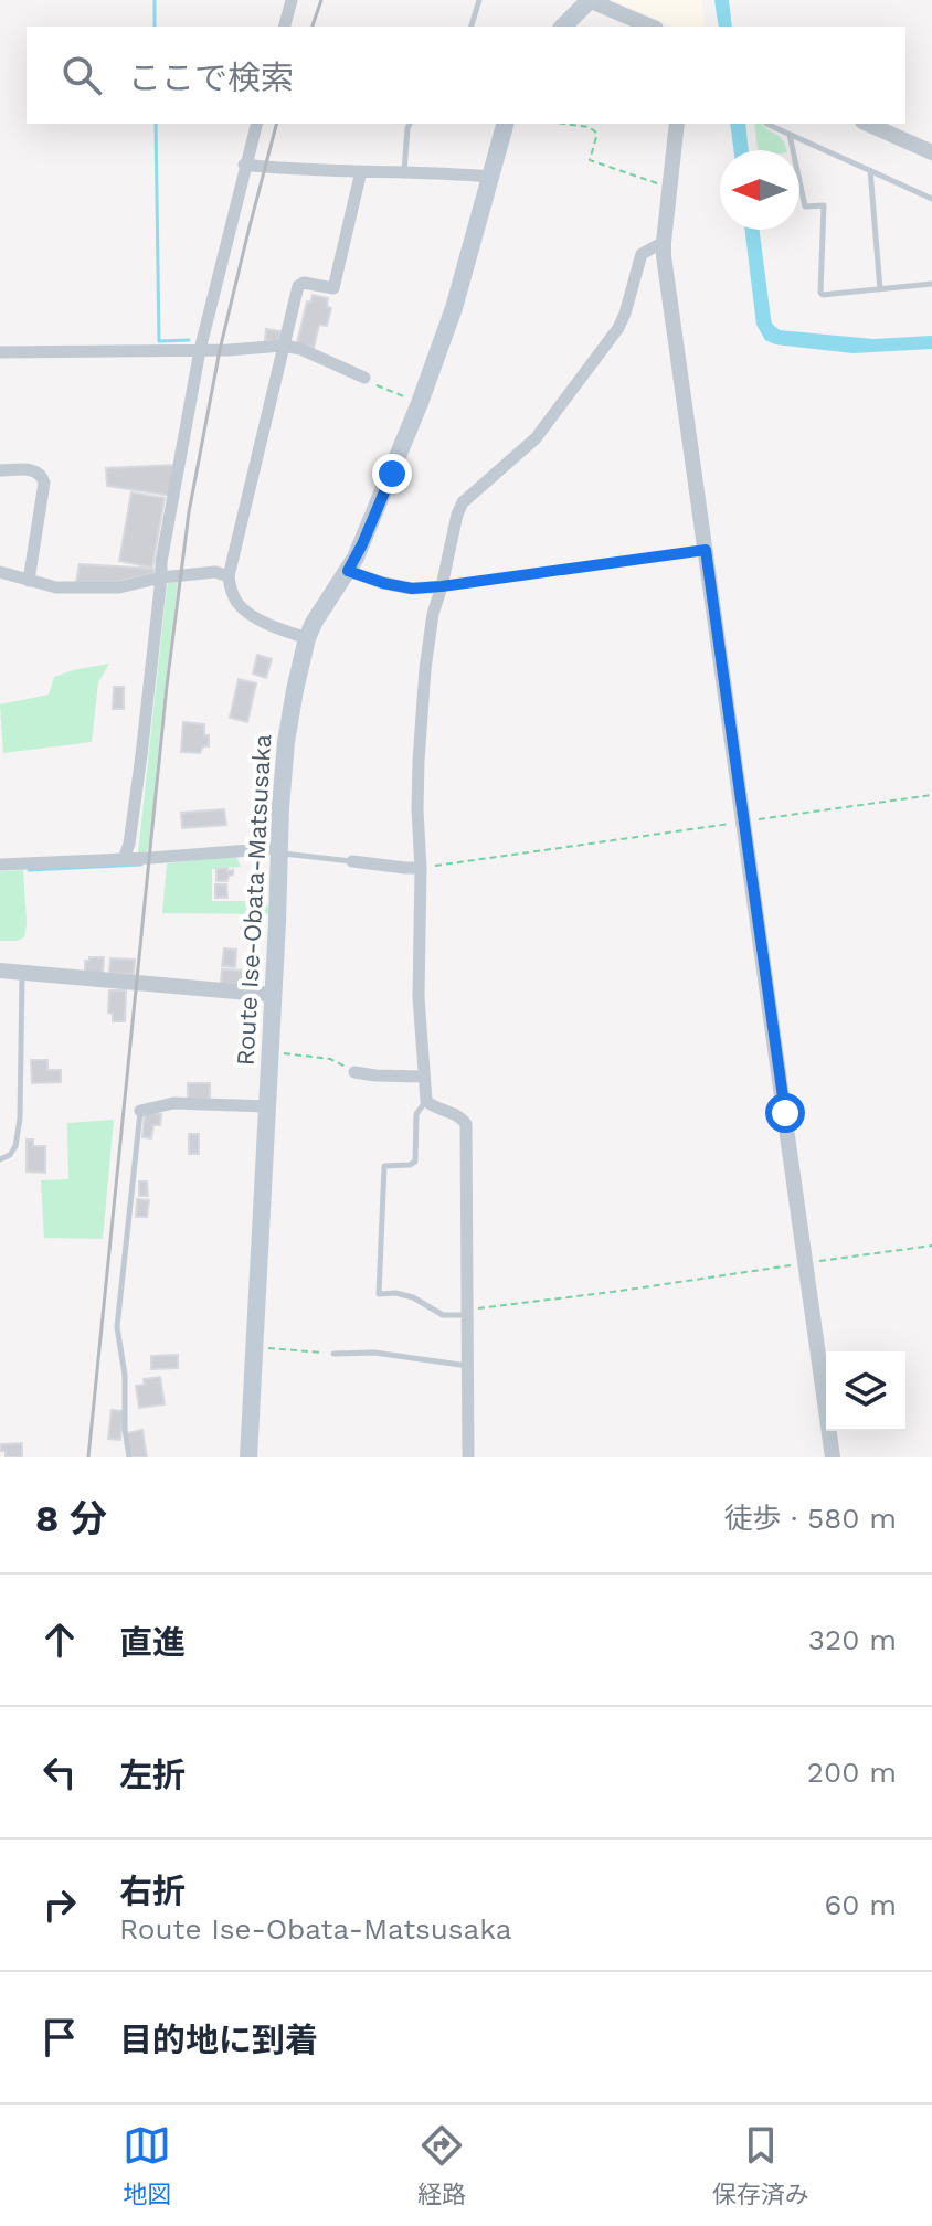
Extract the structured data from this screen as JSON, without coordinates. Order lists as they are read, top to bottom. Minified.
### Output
{"streets":{"main road":["Route Ise-Obata-Matsusaka"]},"north":"left","page":{"search":"ここで検索","heading":["8 分","徒歩 · 580 m"],"list":[["直進","320 m"],["左折","200 m"],["右折","Route Ise-Obata-Matsusaka","60 m"],"目的地に到着"],"nav":["地図","経路","保存済み"]}}
